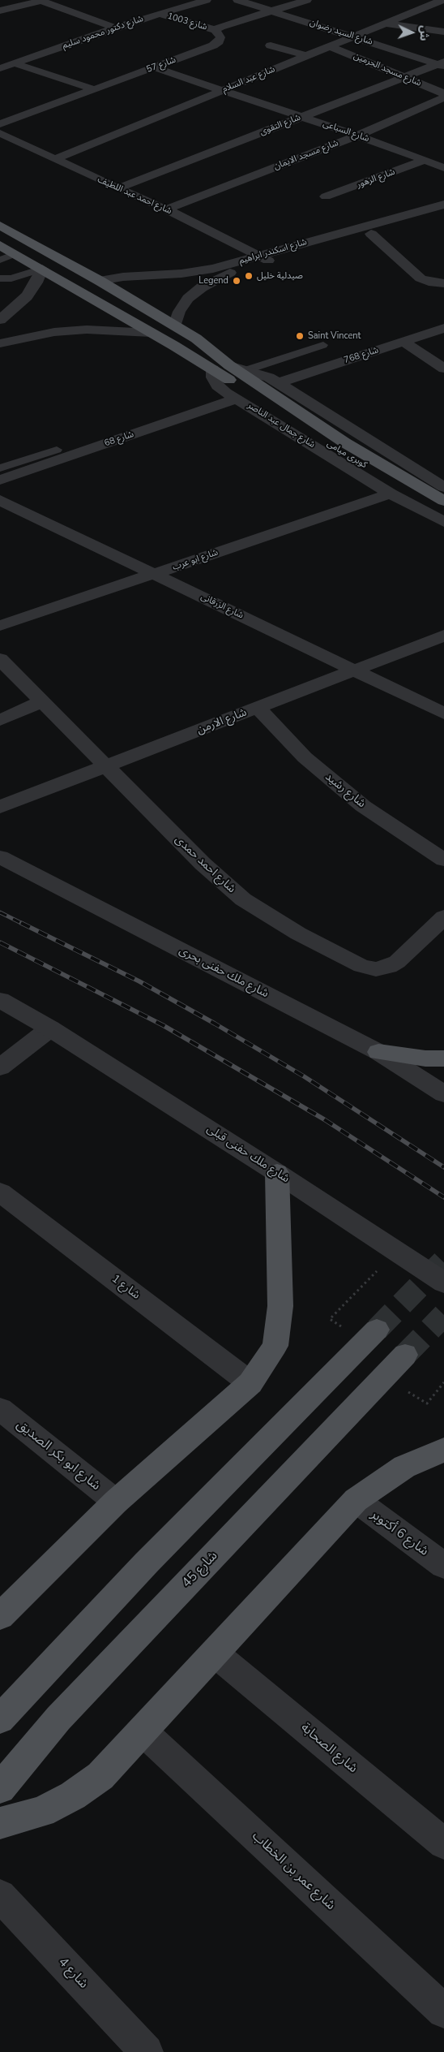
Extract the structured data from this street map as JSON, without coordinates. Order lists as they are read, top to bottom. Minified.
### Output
{"streets":{"main road":["شارع جمال عبد الناصر","كوبرى ميامى","شارع 45"],"street":["شارع 1003","شارع دكتور محمود سليم","شارع السيد رضوان","شارع 57","شارع مسجد الحرمين","شارع عبد السلام","شارع التقوى","شارع السباعى","شارع مسجد الايمان","شارع الزهور","شارع احمد عبد اللطيف","شارع اسكندر ابراهيم","شارع 768","شارع 68","شارع ابو عرب","شارع الزرقانى","شارع الارمن","شارع رشيد","شارع احمد حمدى","شارع ملك حفنى بحرى","شارع ملك حفنى قبلى","شارع 1","شارع ابو بكر الصديق","شارع 6 أكتوبر","شارع الصحابة","شارع عمر بن الخطاب","شارع 4"]},"crossings":[["شارع 1003","شارع دكتور محمود سليم"],["شارع 1003","شارع 57"],["شارع السيد رضوان","شارع عبد السلام"],["شارع السيد رضوان","شارع التقوى"],["شارع 57","شارع السباعى"],["شارع مسجد الحرمين","شارع عبد السلام"],["شارع مسجد الحرمين","شارع التقوى"],["شارع عبد السلام","شارع السباعى"],["شارع عبد السلام","شارع احمد عبد اللطيف"],["شارع التقوى","شارع السباعى"],["شارع التقوى","شارع احمد عبد اللطيف"],["شارع السباعى","شارع مسجد الايمان"],["شارع السباعى","شارع الزهور"],["شارع مسجد الايمان","شارع احمد عبد اللطيف"],["شارع احمد عبد اللطيف","شارع اسكندر ابراهيم"],["شارع اسكندر ابراهيم","شارع جمال عبد الناصر"],["شارع 768","شارع جمال عبد الناصر"],["شارع 768","كوبرى ميامى"],["شارع جمال عبد الناصر","شارع 68"],["شارع جمال عبد الناصر","كوبرى ميامى"],["شارع جمال عبد الناصر","شارع ابو عرب"],["شارع 68","كوبرى ميامى"],["شارع ابو عرب","شارع الزرقانى"],["شارع الزرقانى","شارع الارمن"],["شارع الارمن","شارع رشيد"],["شارع الارمن","شارع احمد حمدى"]],"places":["صيدلية خليل","Legend","Saint Vincent"],"north":"right"}
